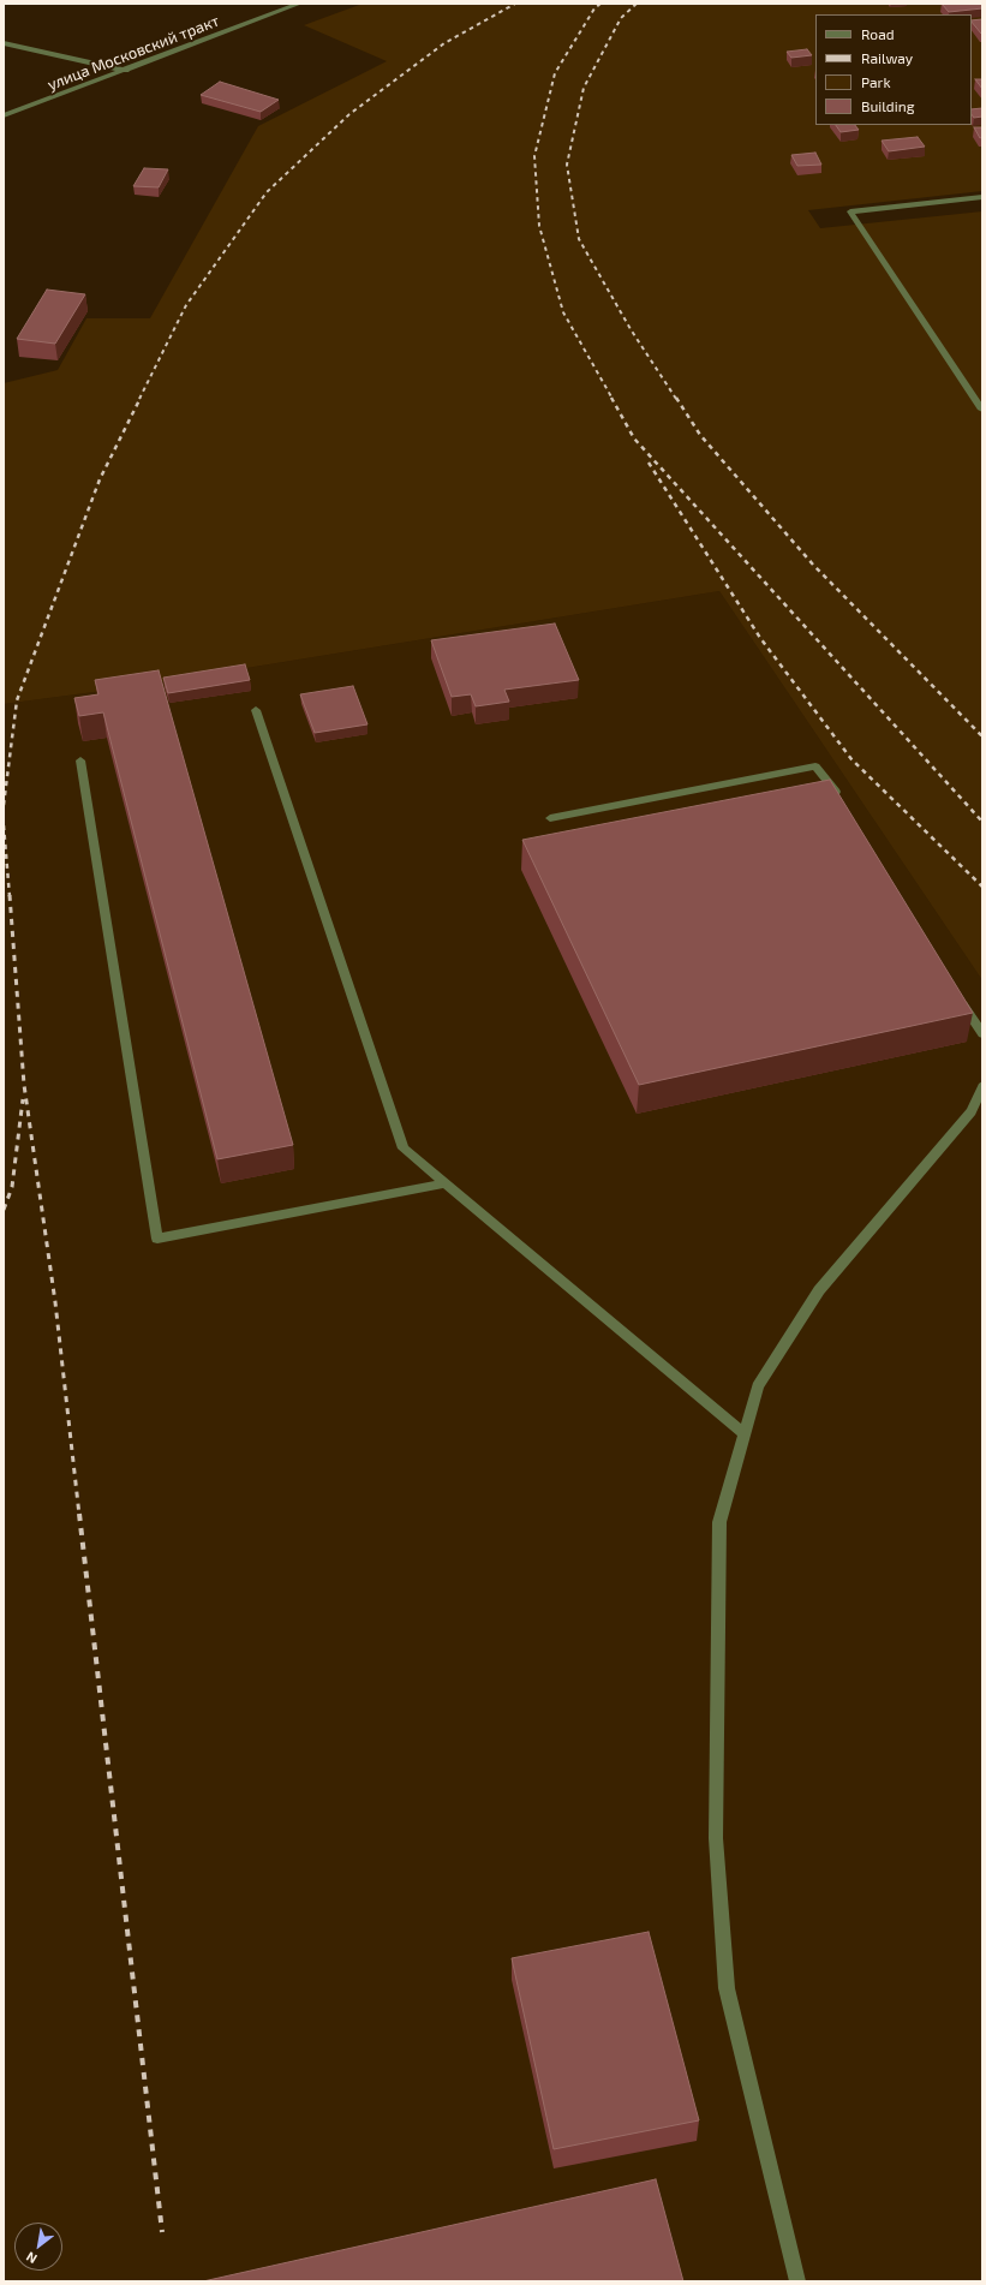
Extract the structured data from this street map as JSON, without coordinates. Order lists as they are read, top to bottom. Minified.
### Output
{"streets":{"street":["улица Московский тракт"]},"legend":["Road","Railway","Park","Building"],"north":"bottom left"}
